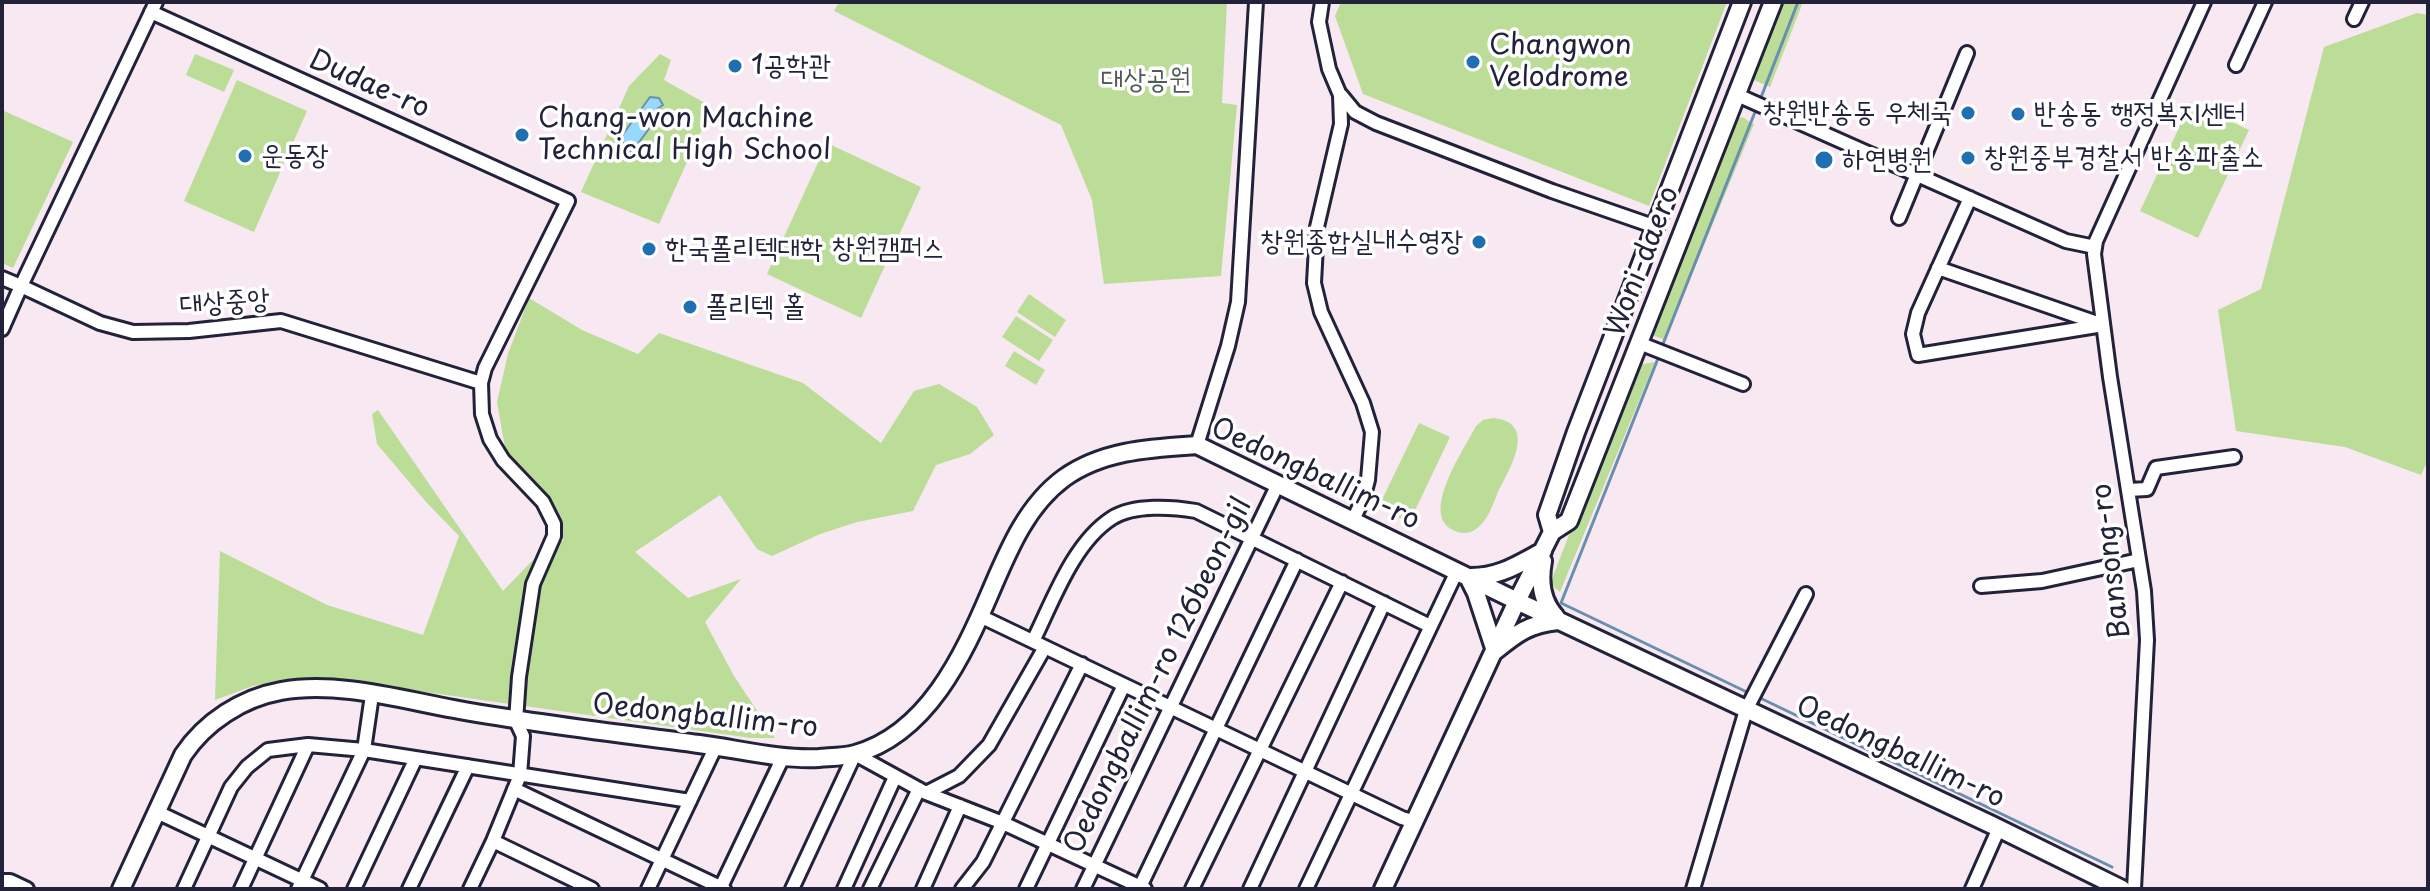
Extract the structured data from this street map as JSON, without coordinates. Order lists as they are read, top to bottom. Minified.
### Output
{"streets":{"main road":["Woni-daero","Oedongballim-ro"],"street":["Dudae-ro","대상중앙","Bansong-ro","Oedongballim-ro 126beon-gil"]},"crossings":[["Dudae-ro","대상중앙"],["Woni-daero","Oedongballim-ro"],["Oedongballim-ro","Oedongballim-ro 126beon-gil"]],"parks":["대상공원"],"places":["Changwon Velodrome","1공학관","창원반송동 우체국","반송동 행정복지센터","Chang-won Machine Technical High School","운동장","창원중부경찰서 반송파출소","하연병원","창원종합실내수영장","한국폴리텍대학 창원캠퍼스","폴리텍 홀"]}
